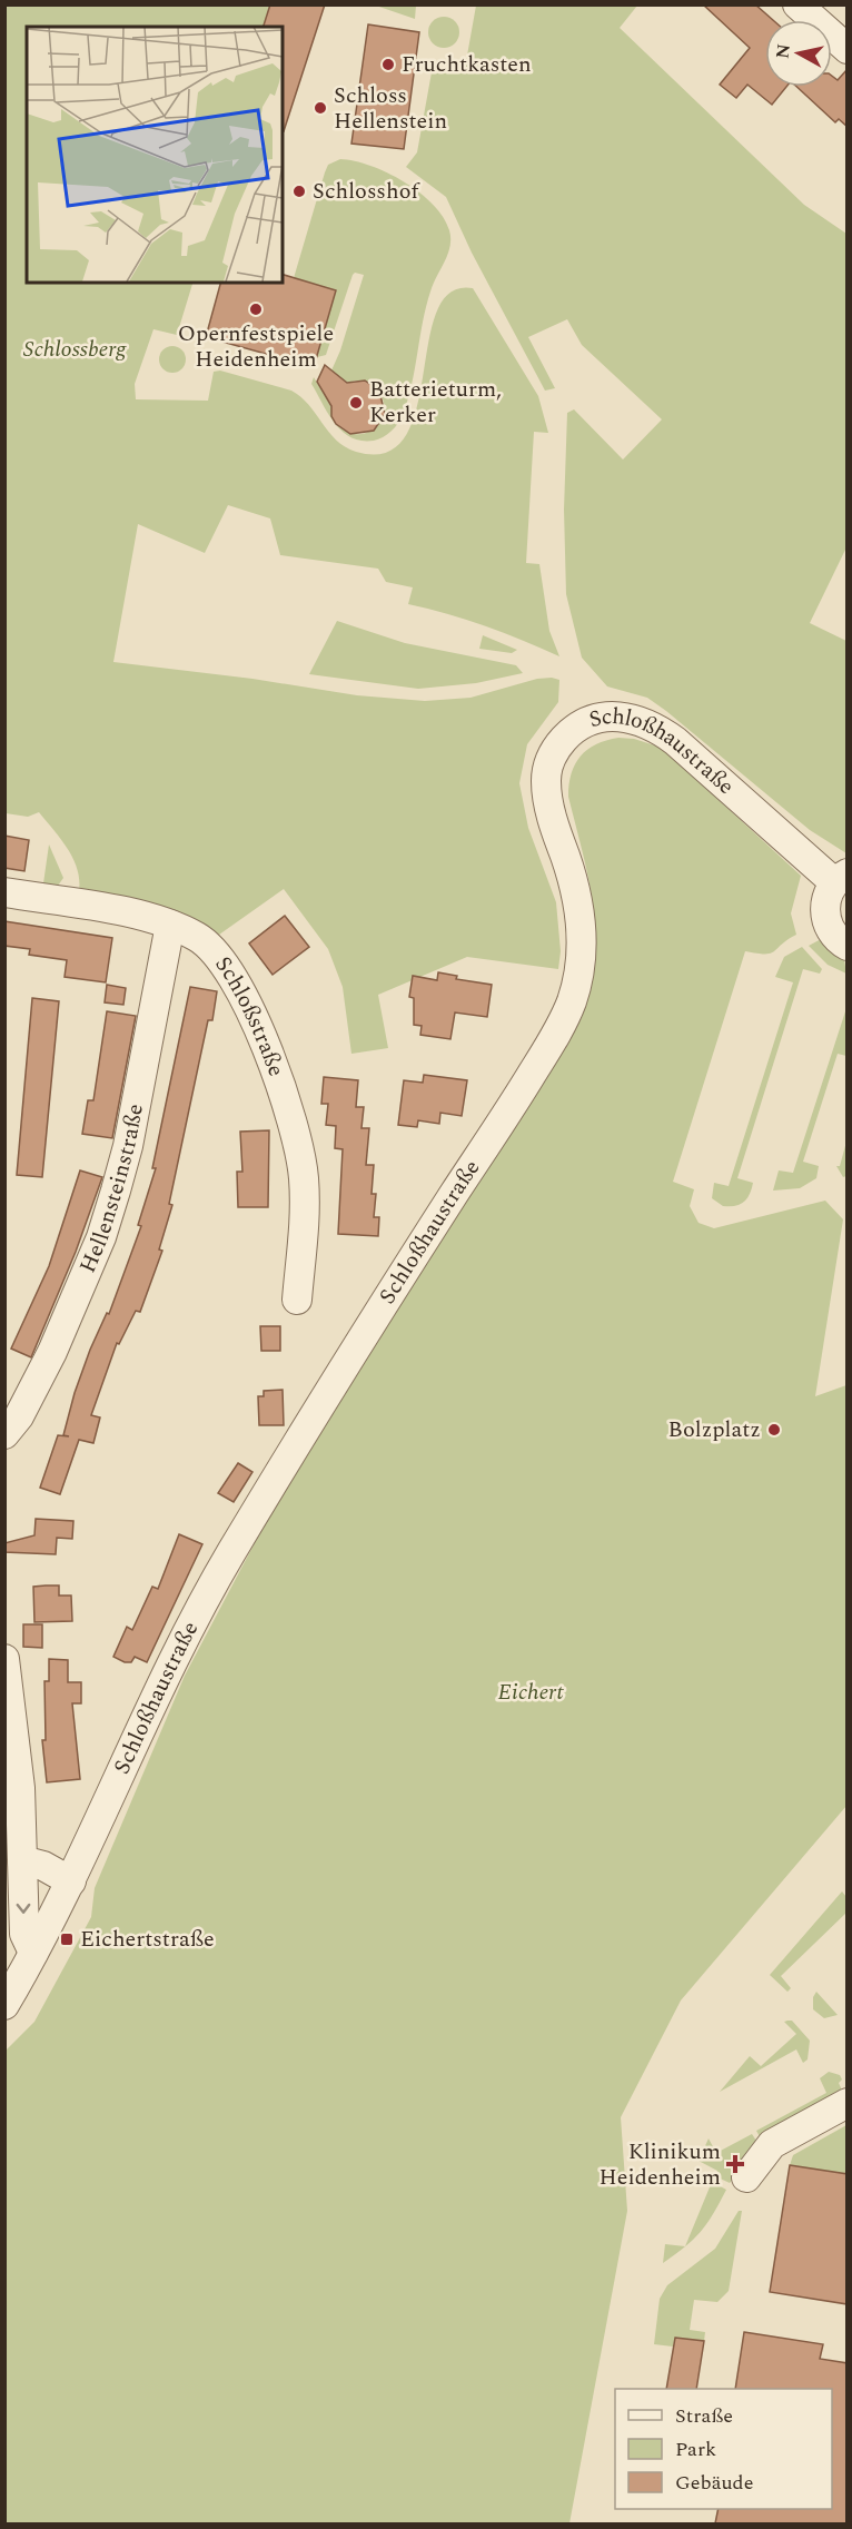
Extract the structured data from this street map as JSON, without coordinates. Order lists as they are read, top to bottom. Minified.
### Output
{"streets":{"street":["Schloßhaustraße","Schloßstraße","Hellensteinstraße"]},"crossings":[["Schloßstraße","Hellensteinstraße"]],"parks":["Schlossberg","Eichert"],"places":{"other":["Fruchtkasten","Schloss Hellenstein","Schlosshof","Opernfestspiele Heidenheim","Batterieturm, Kerker","Bolzplatz"],"transit":["Eichertstraße"],"health":["Klinikum Heidenheim"]},"legend":["Straße","Park","Gebäude"],"north":"left"}
